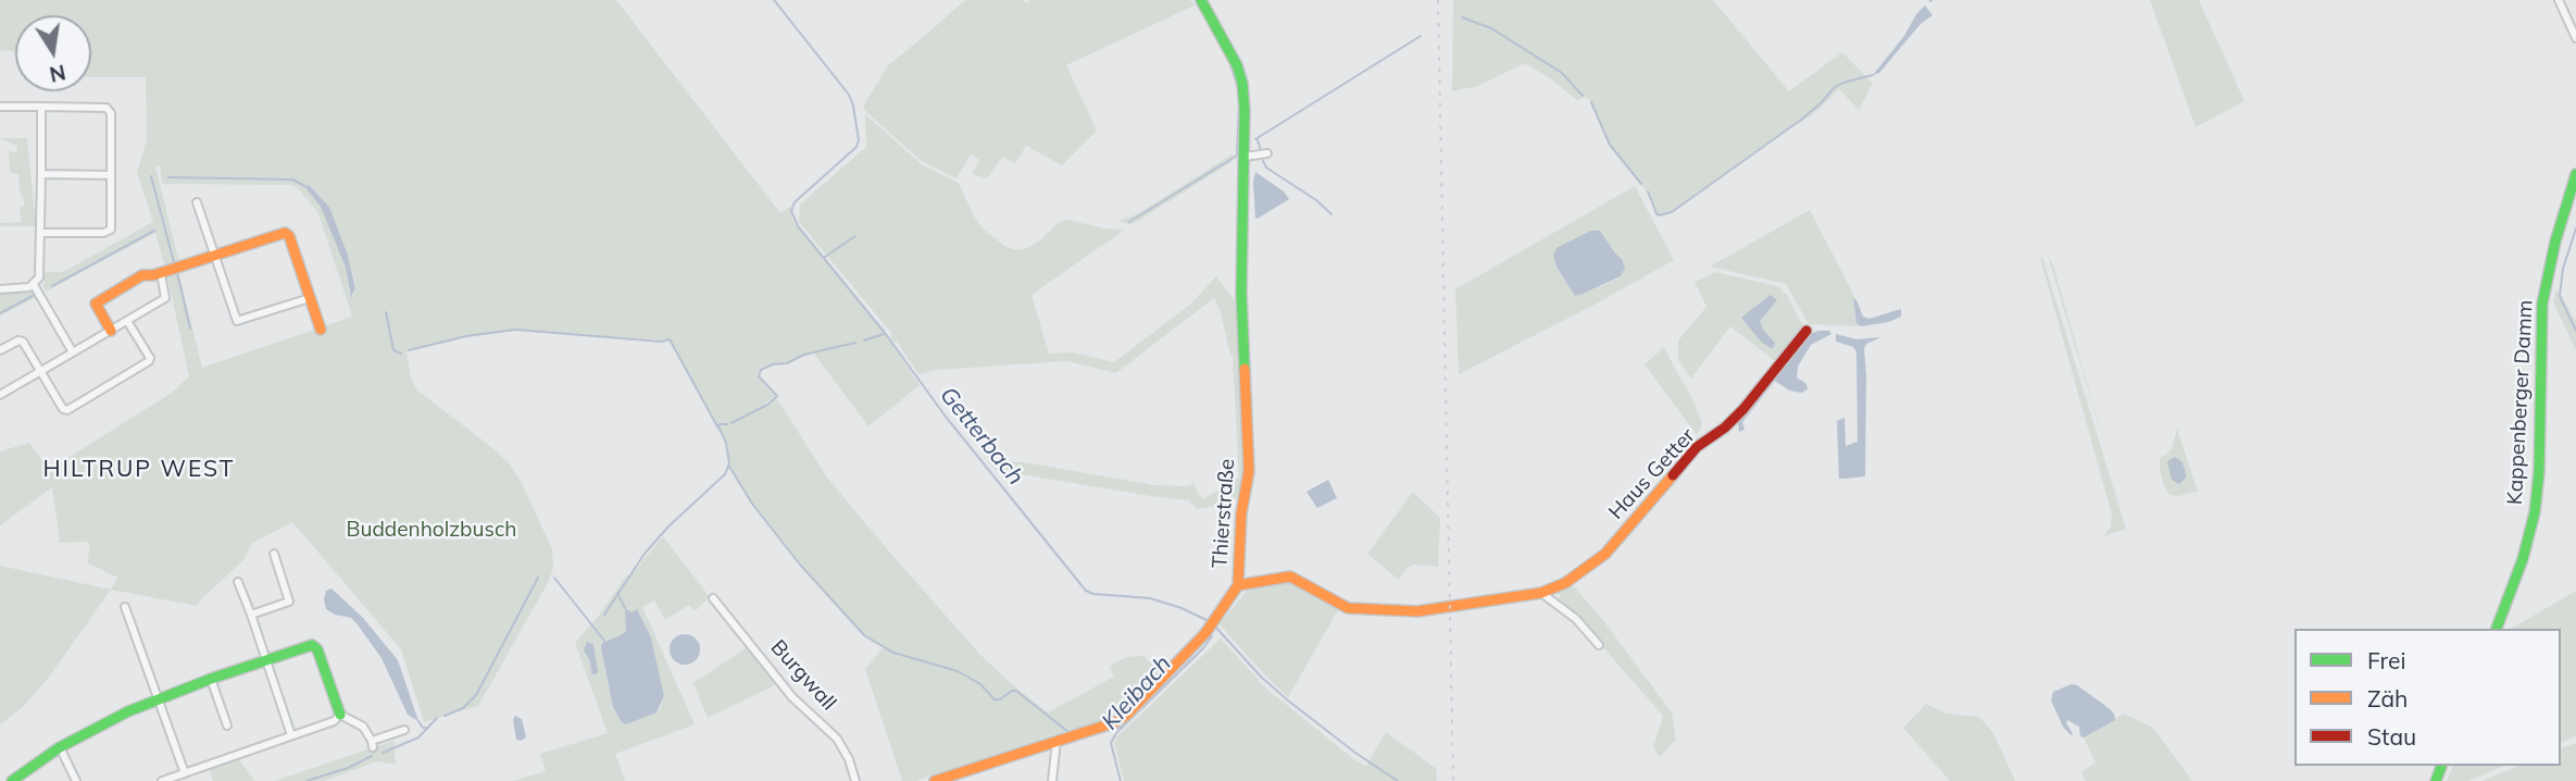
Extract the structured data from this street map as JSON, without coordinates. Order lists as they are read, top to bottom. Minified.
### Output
{"streets":{"street":["Kappenberger Damm","Haus Getter","Thierstraße","Burgwall"]},"crossings":[["Haus Getter","Thierstraße"]],"districts":["HILTRUP WEST"],"water":["Getterbach","Kleibach"],"parks":["Buddenholzbusch"],"legend":["Frei","Zäh","Stau"],"north":"bottom"}
